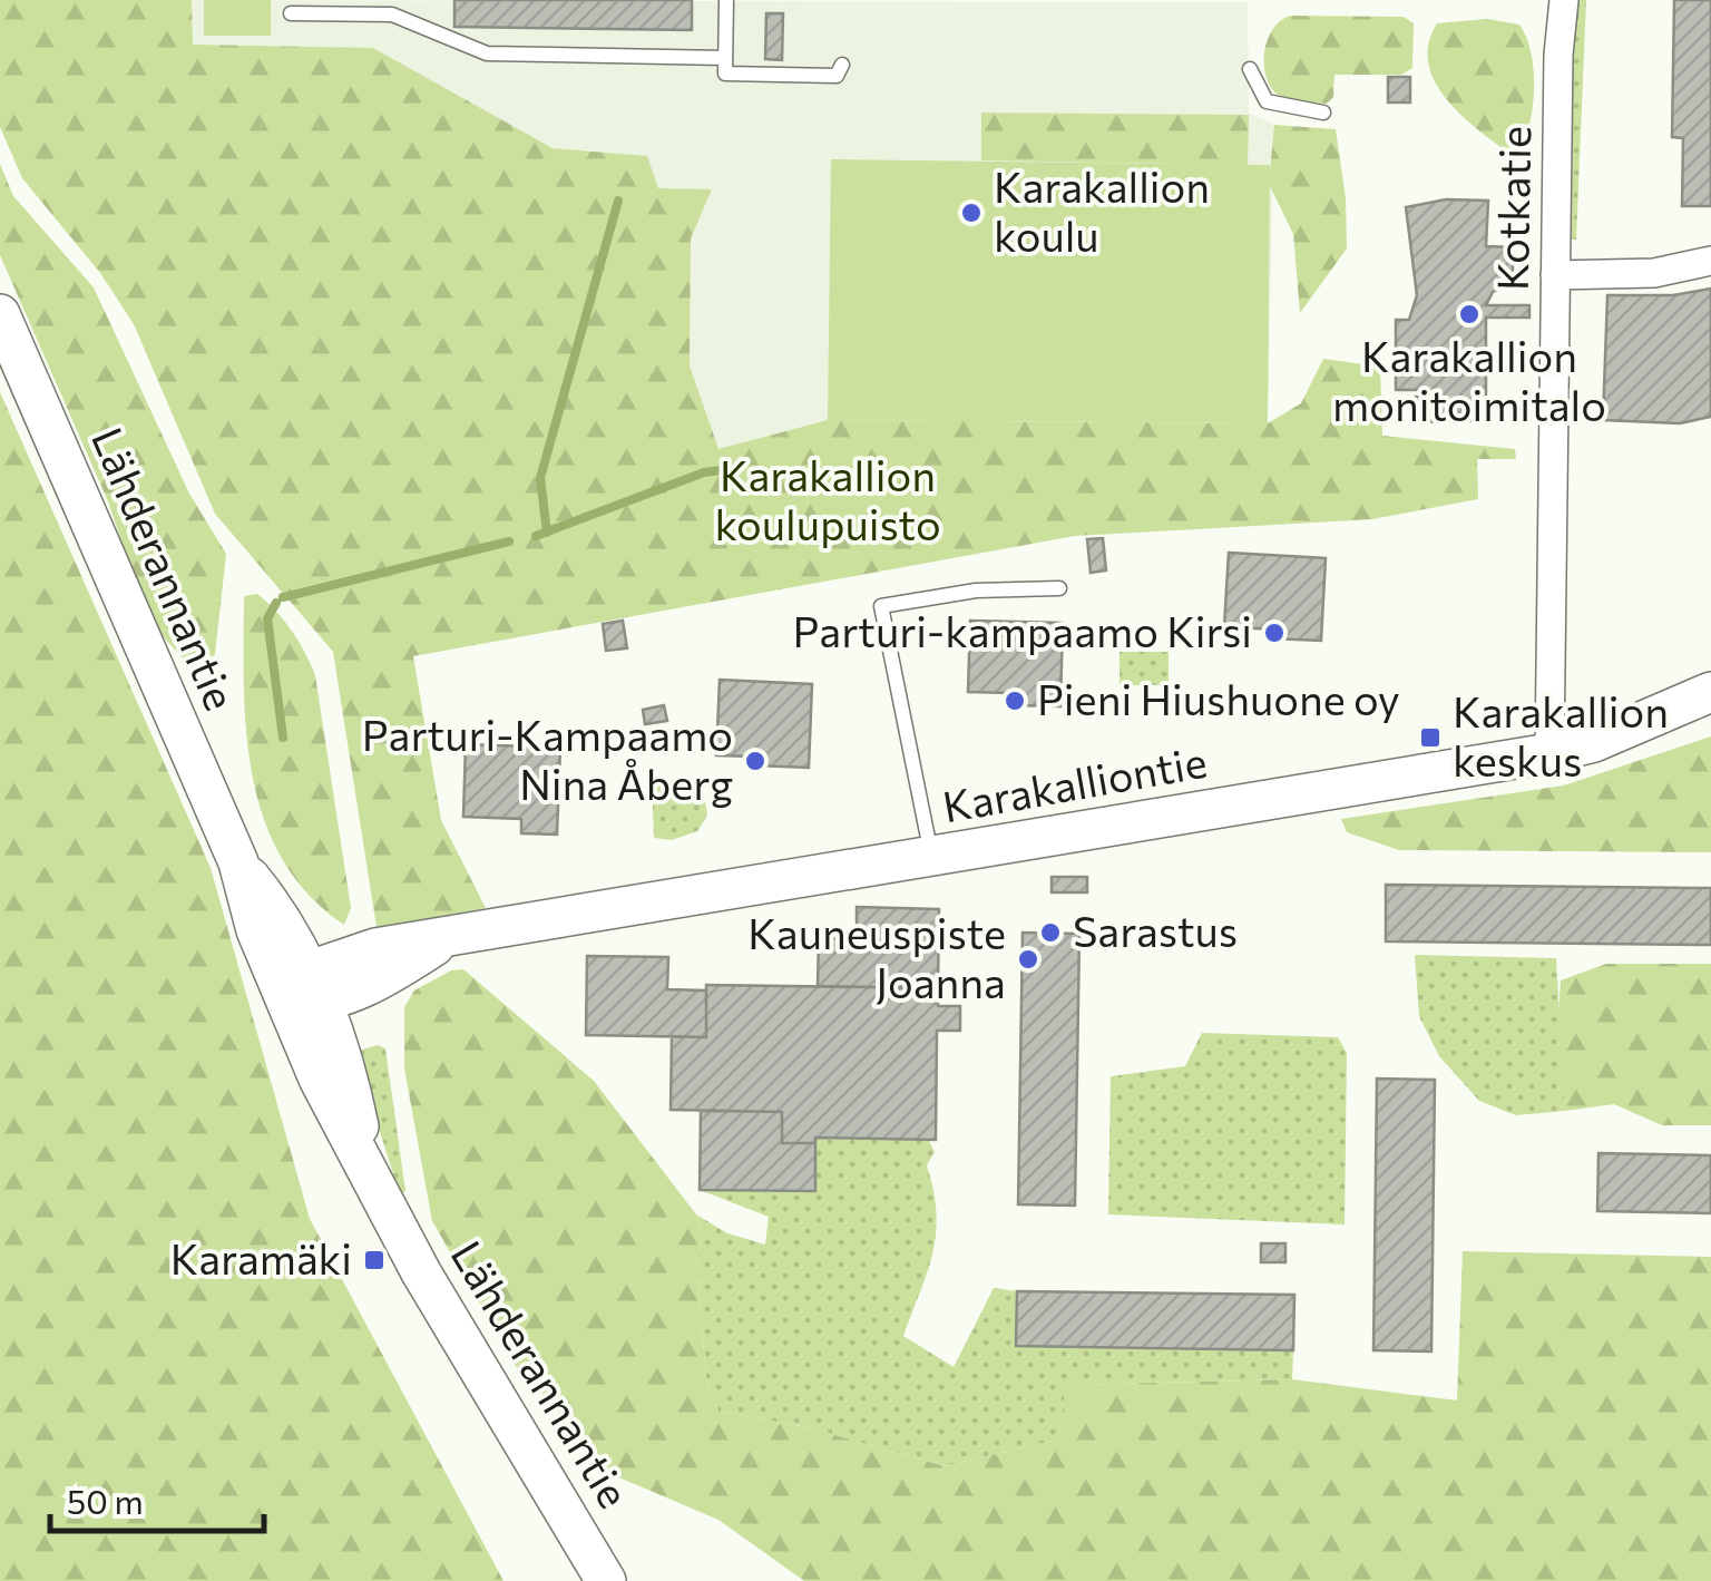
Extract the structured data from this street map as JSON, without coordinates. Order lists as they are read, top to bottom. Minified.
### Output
{"streets":{"street":["Kotkatie","Lähderannantie","Karakalliontie"]},"crossings":[["Kotkatie","Karakalliontie"],["Lähderannantie","Karakalliontie"]],"parks":["Karakallion koulupuisto"],"places":{"other":["Karakallion koulu","Karakallion monitoimitalo","Parturi-kampaamo Kirsi","Pieni Hiushuone oy","Parturi-Kampaamo Nina Åberg","Sarastus","Kauneuspiste Joanna"],"transit":["Karakallion keskus","Karamäki"]},"scale_bar":"50 m"}
